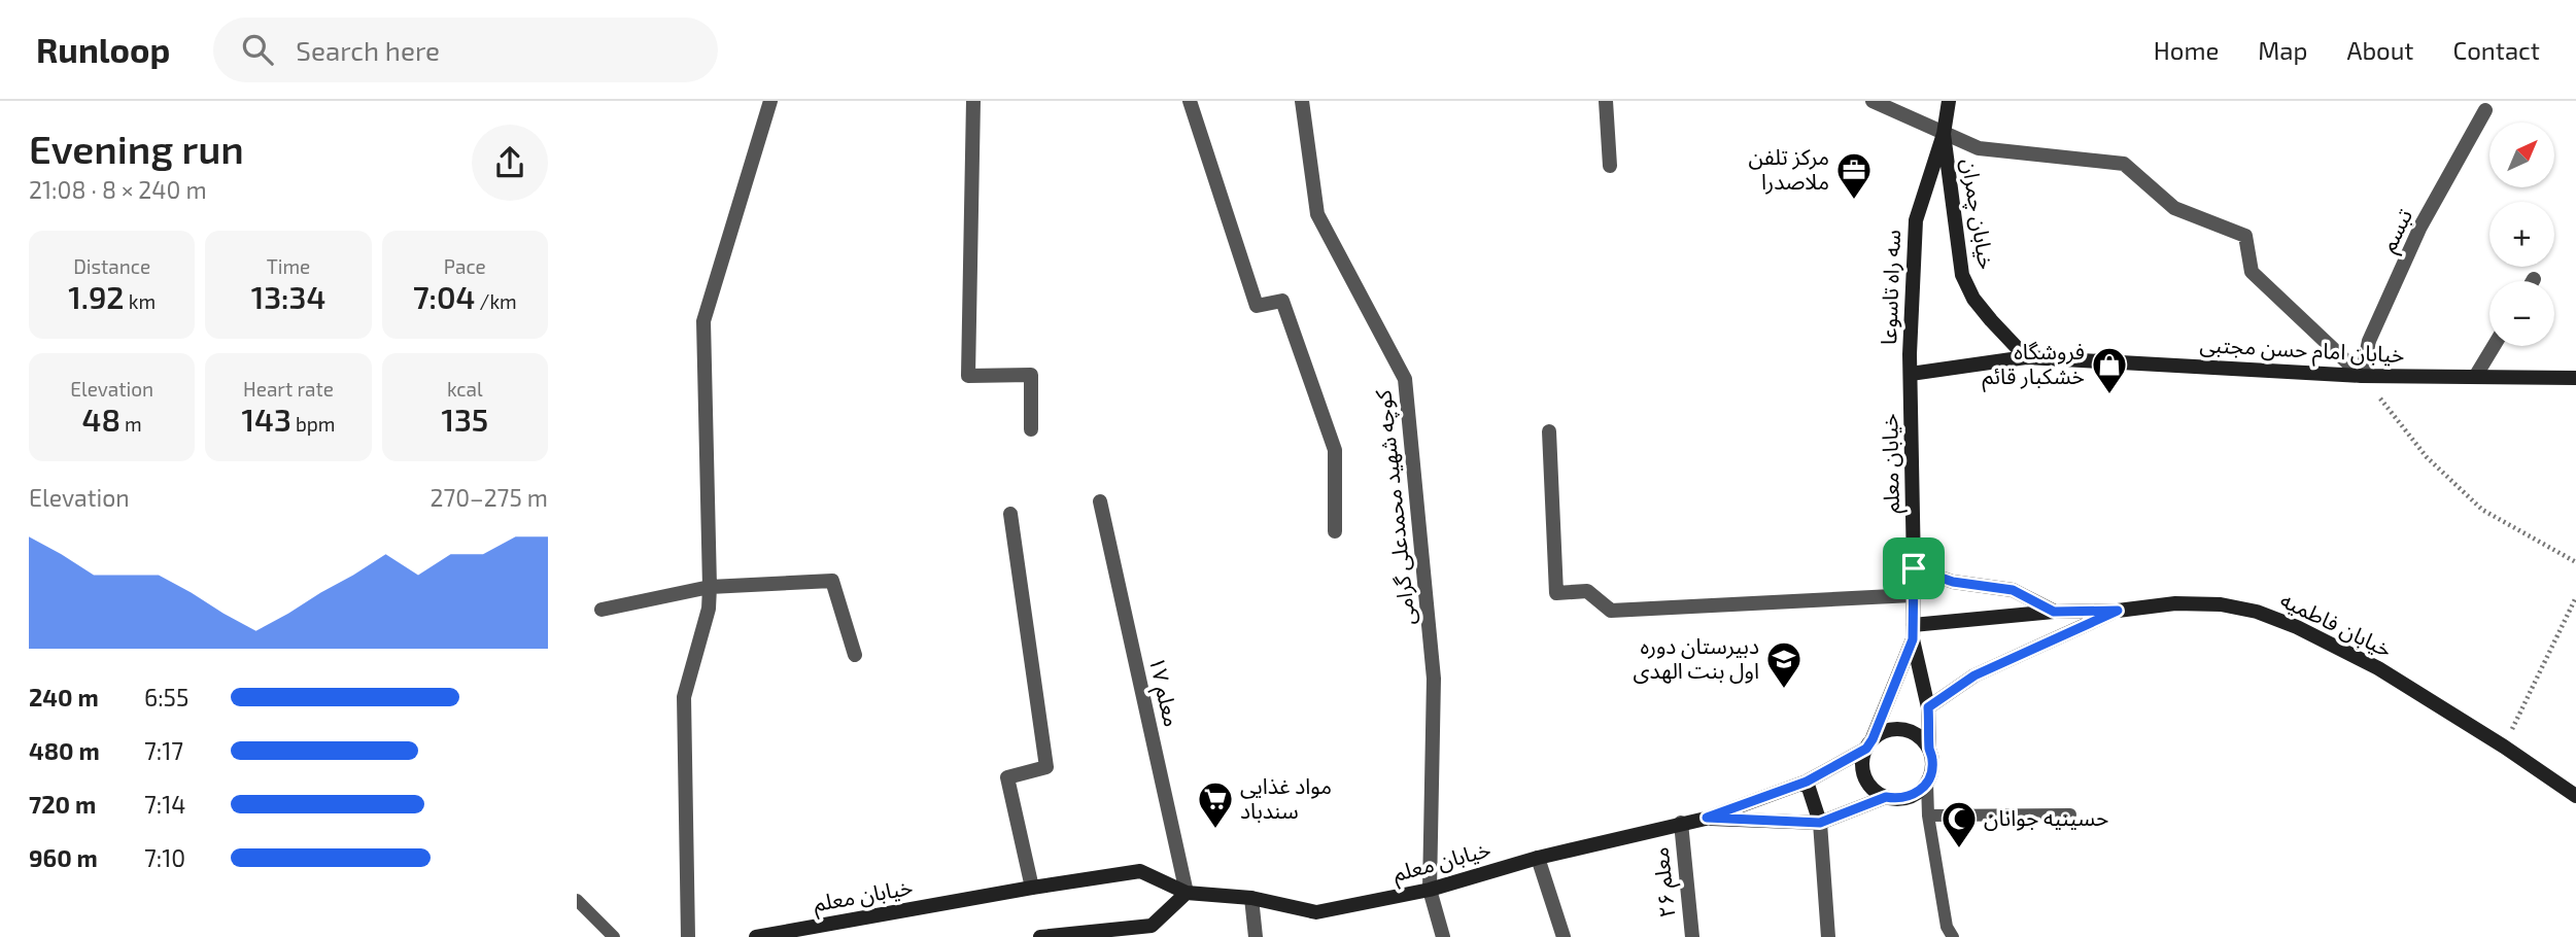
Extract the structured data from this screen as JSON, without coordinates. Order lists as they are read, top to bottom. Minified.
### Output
{"streets":{"main road":["خیابان چمران","سه راه تاسوعا","خیابان امام حسن مجتبی","خیابان معلم","خیابان فاطمیه"],"street":["تبسم","کوچه شهید محمدعلی گرامی","معلم ۱۷","معلم ۲۶"]},"crossings":[["خیابان چمران","سه راه تاسوعا"],["خیابان چمران","خیابان امام حسن مجتبی"],["تبسم","خیابان امام حسن مجتبی"],["سه راه تاسوعا","خیابان امام حسن مجتبی"],["سه راه تاسوعا","خیابان معلم"],["خیابان معلم","کوچه شهید محمدعلی گرامی"],["خیابان معلم","خیابان فاطمیه"],["خیابان معلم","معلم ۱۷"],["خیابان معلم","معلم ۲۶"]],"places":{"office":["مرکز تلفن ملاصدرا"],"shop":["فروشگاه خشکبار قائم"],"school or university":["دبیرستان دوره اول بنت الهدی"],"supermarket":["مواد غذایی سندباد"],"mosque":["حسینیه جوانان"]},"north":"top right","page":{"header":"Runloop","search":"Search here","nav":["Home","Map","About","Contact"],"heading":["Evening run","21:08 · 8 × 240 m"],"map_buttons":["+","−"],"stats":[["Distance","1.92 km"],["Time","13:34"],["Pace","7:04 /km"],["Elevation","48 m"],["Heart rate","143 bpm"],["kcal","135"]],"chart":["Elevation","270–275 m"],"list":[{"name":"240 m","note":"6:55"},{"name":"480 m","note":"7:17"},{"name":"720 m","note":"7:14"},{"name":"960 m","note":"7:10"}]}}
